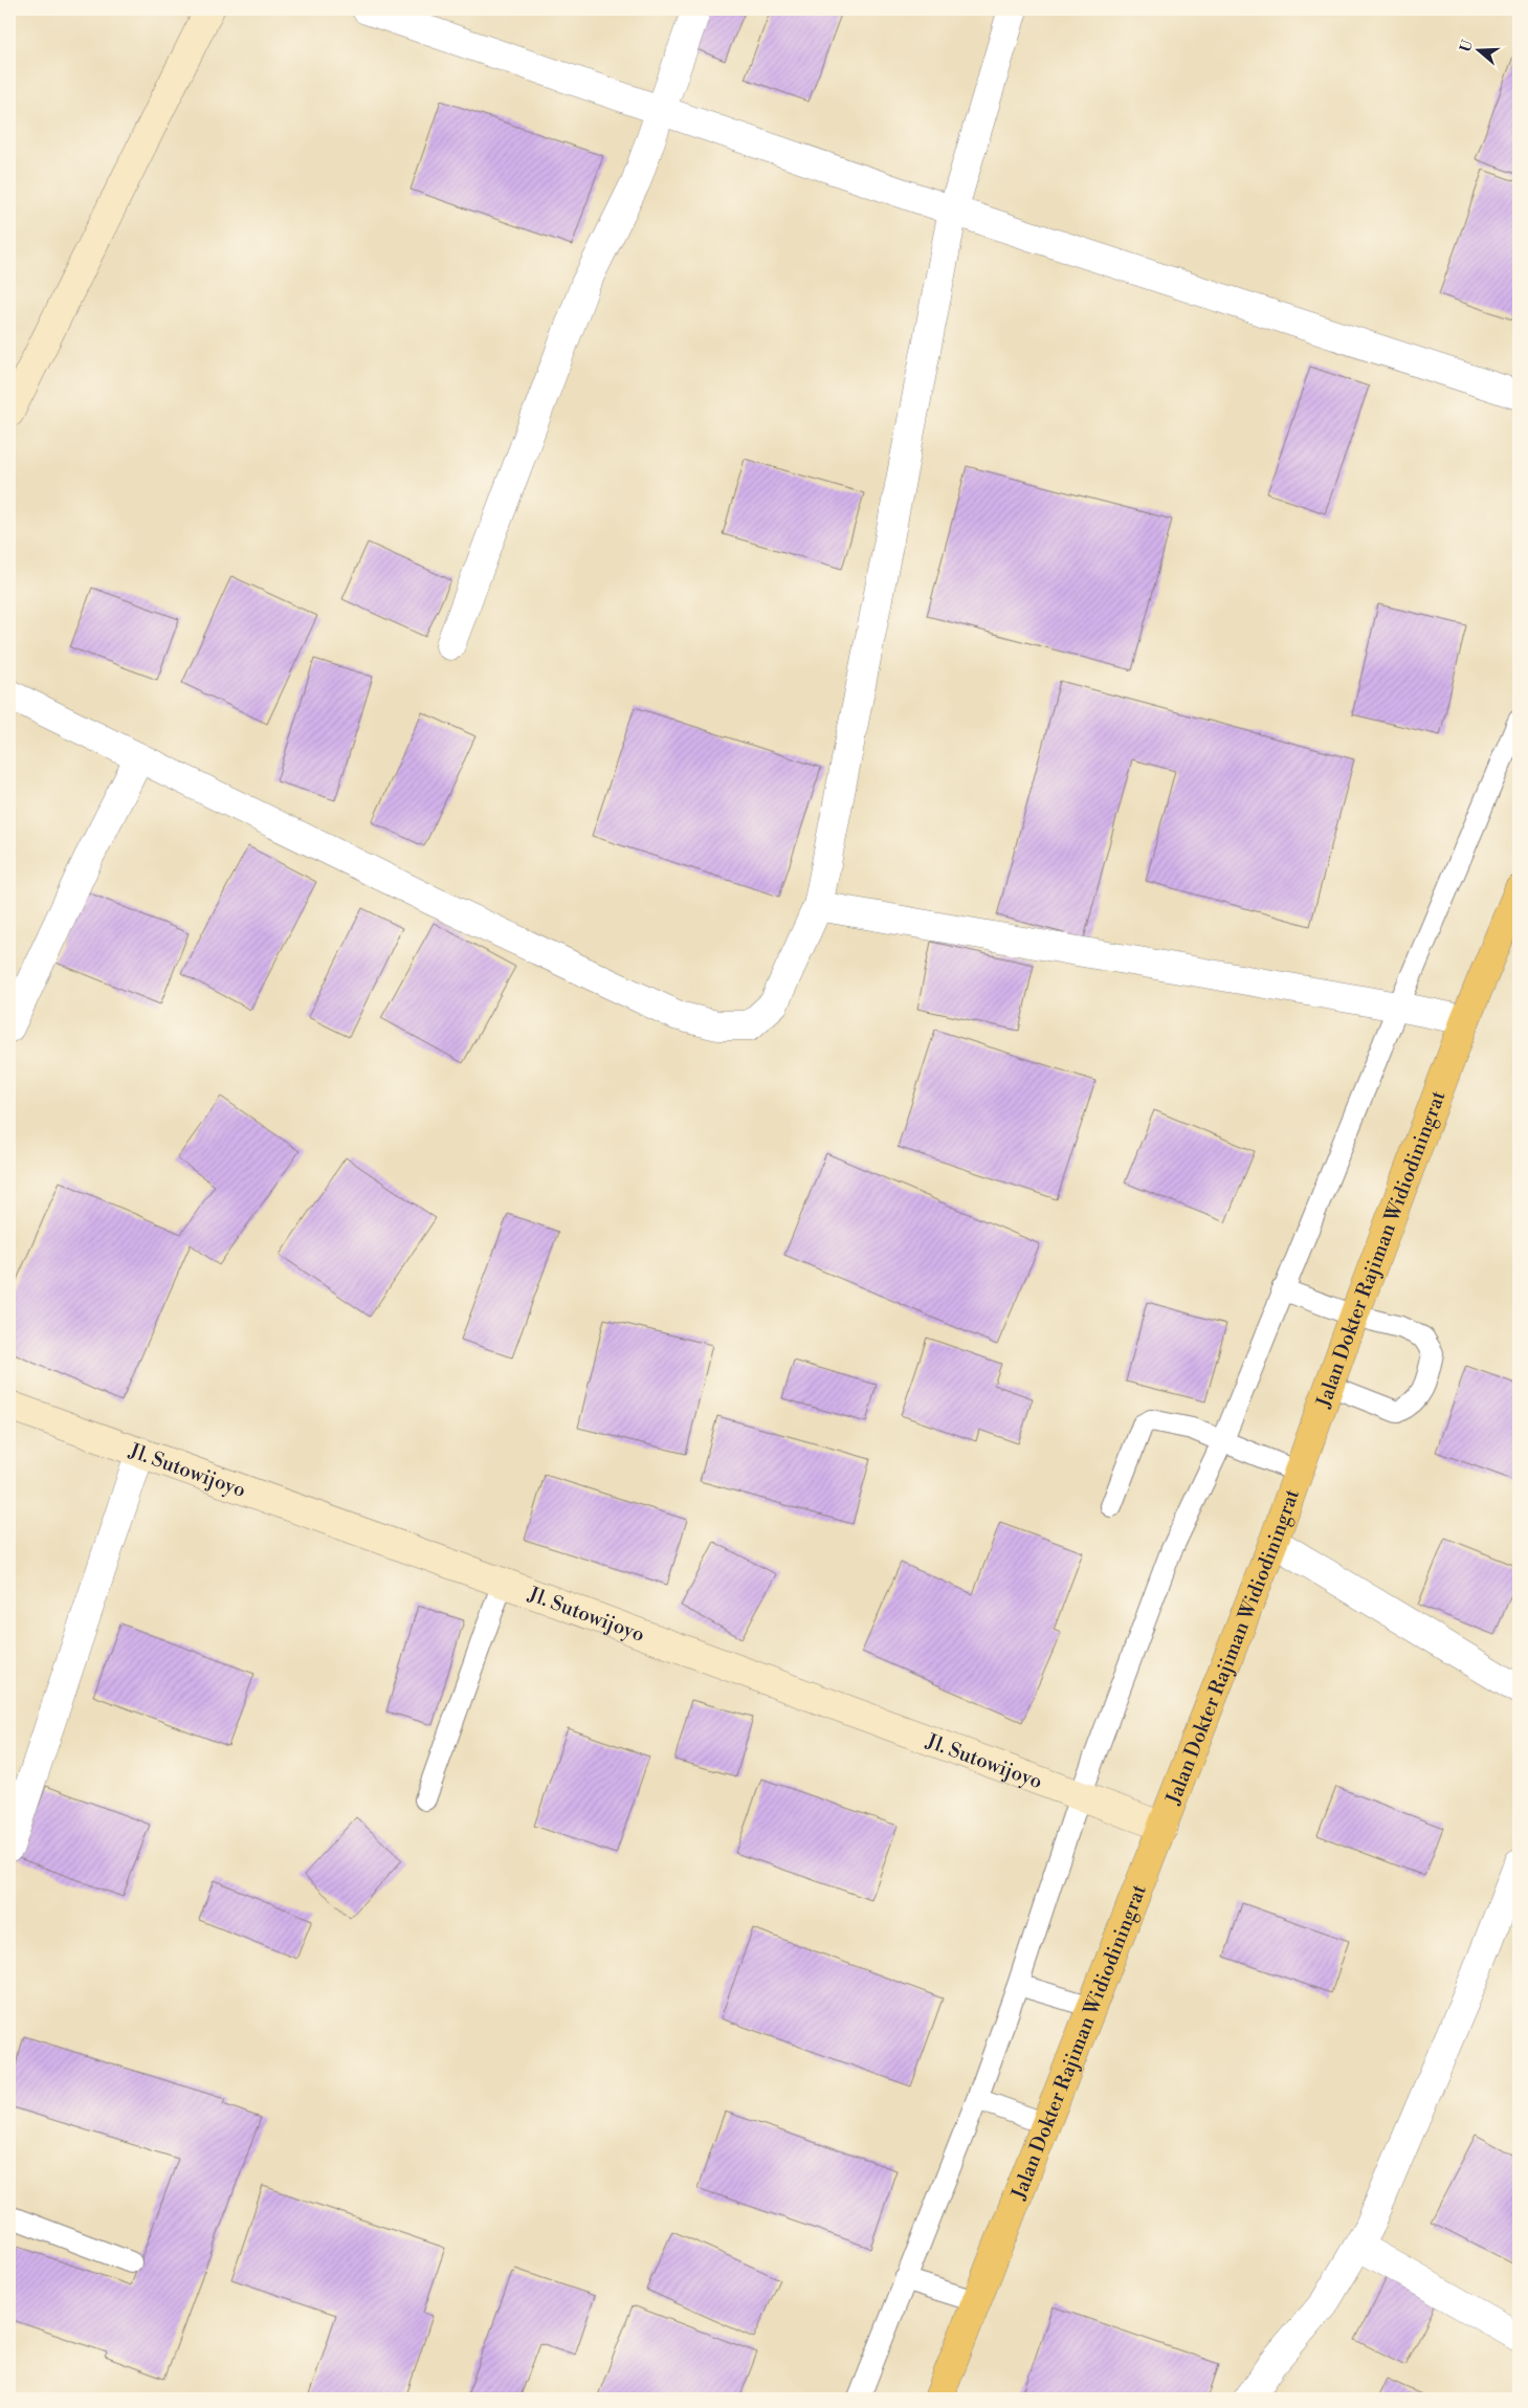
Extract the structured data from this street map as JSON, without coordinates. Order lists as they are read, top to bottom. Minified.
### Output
{"streets":{"main road":["Jalan Dokter Rajiman Widiodiningrat","Jl. Sutowijoyo"]},"crossings":[["Jalan Dokter Rajiman Widiodiningrat","Jl. Sutowijoyo"]],"north":"left"}
